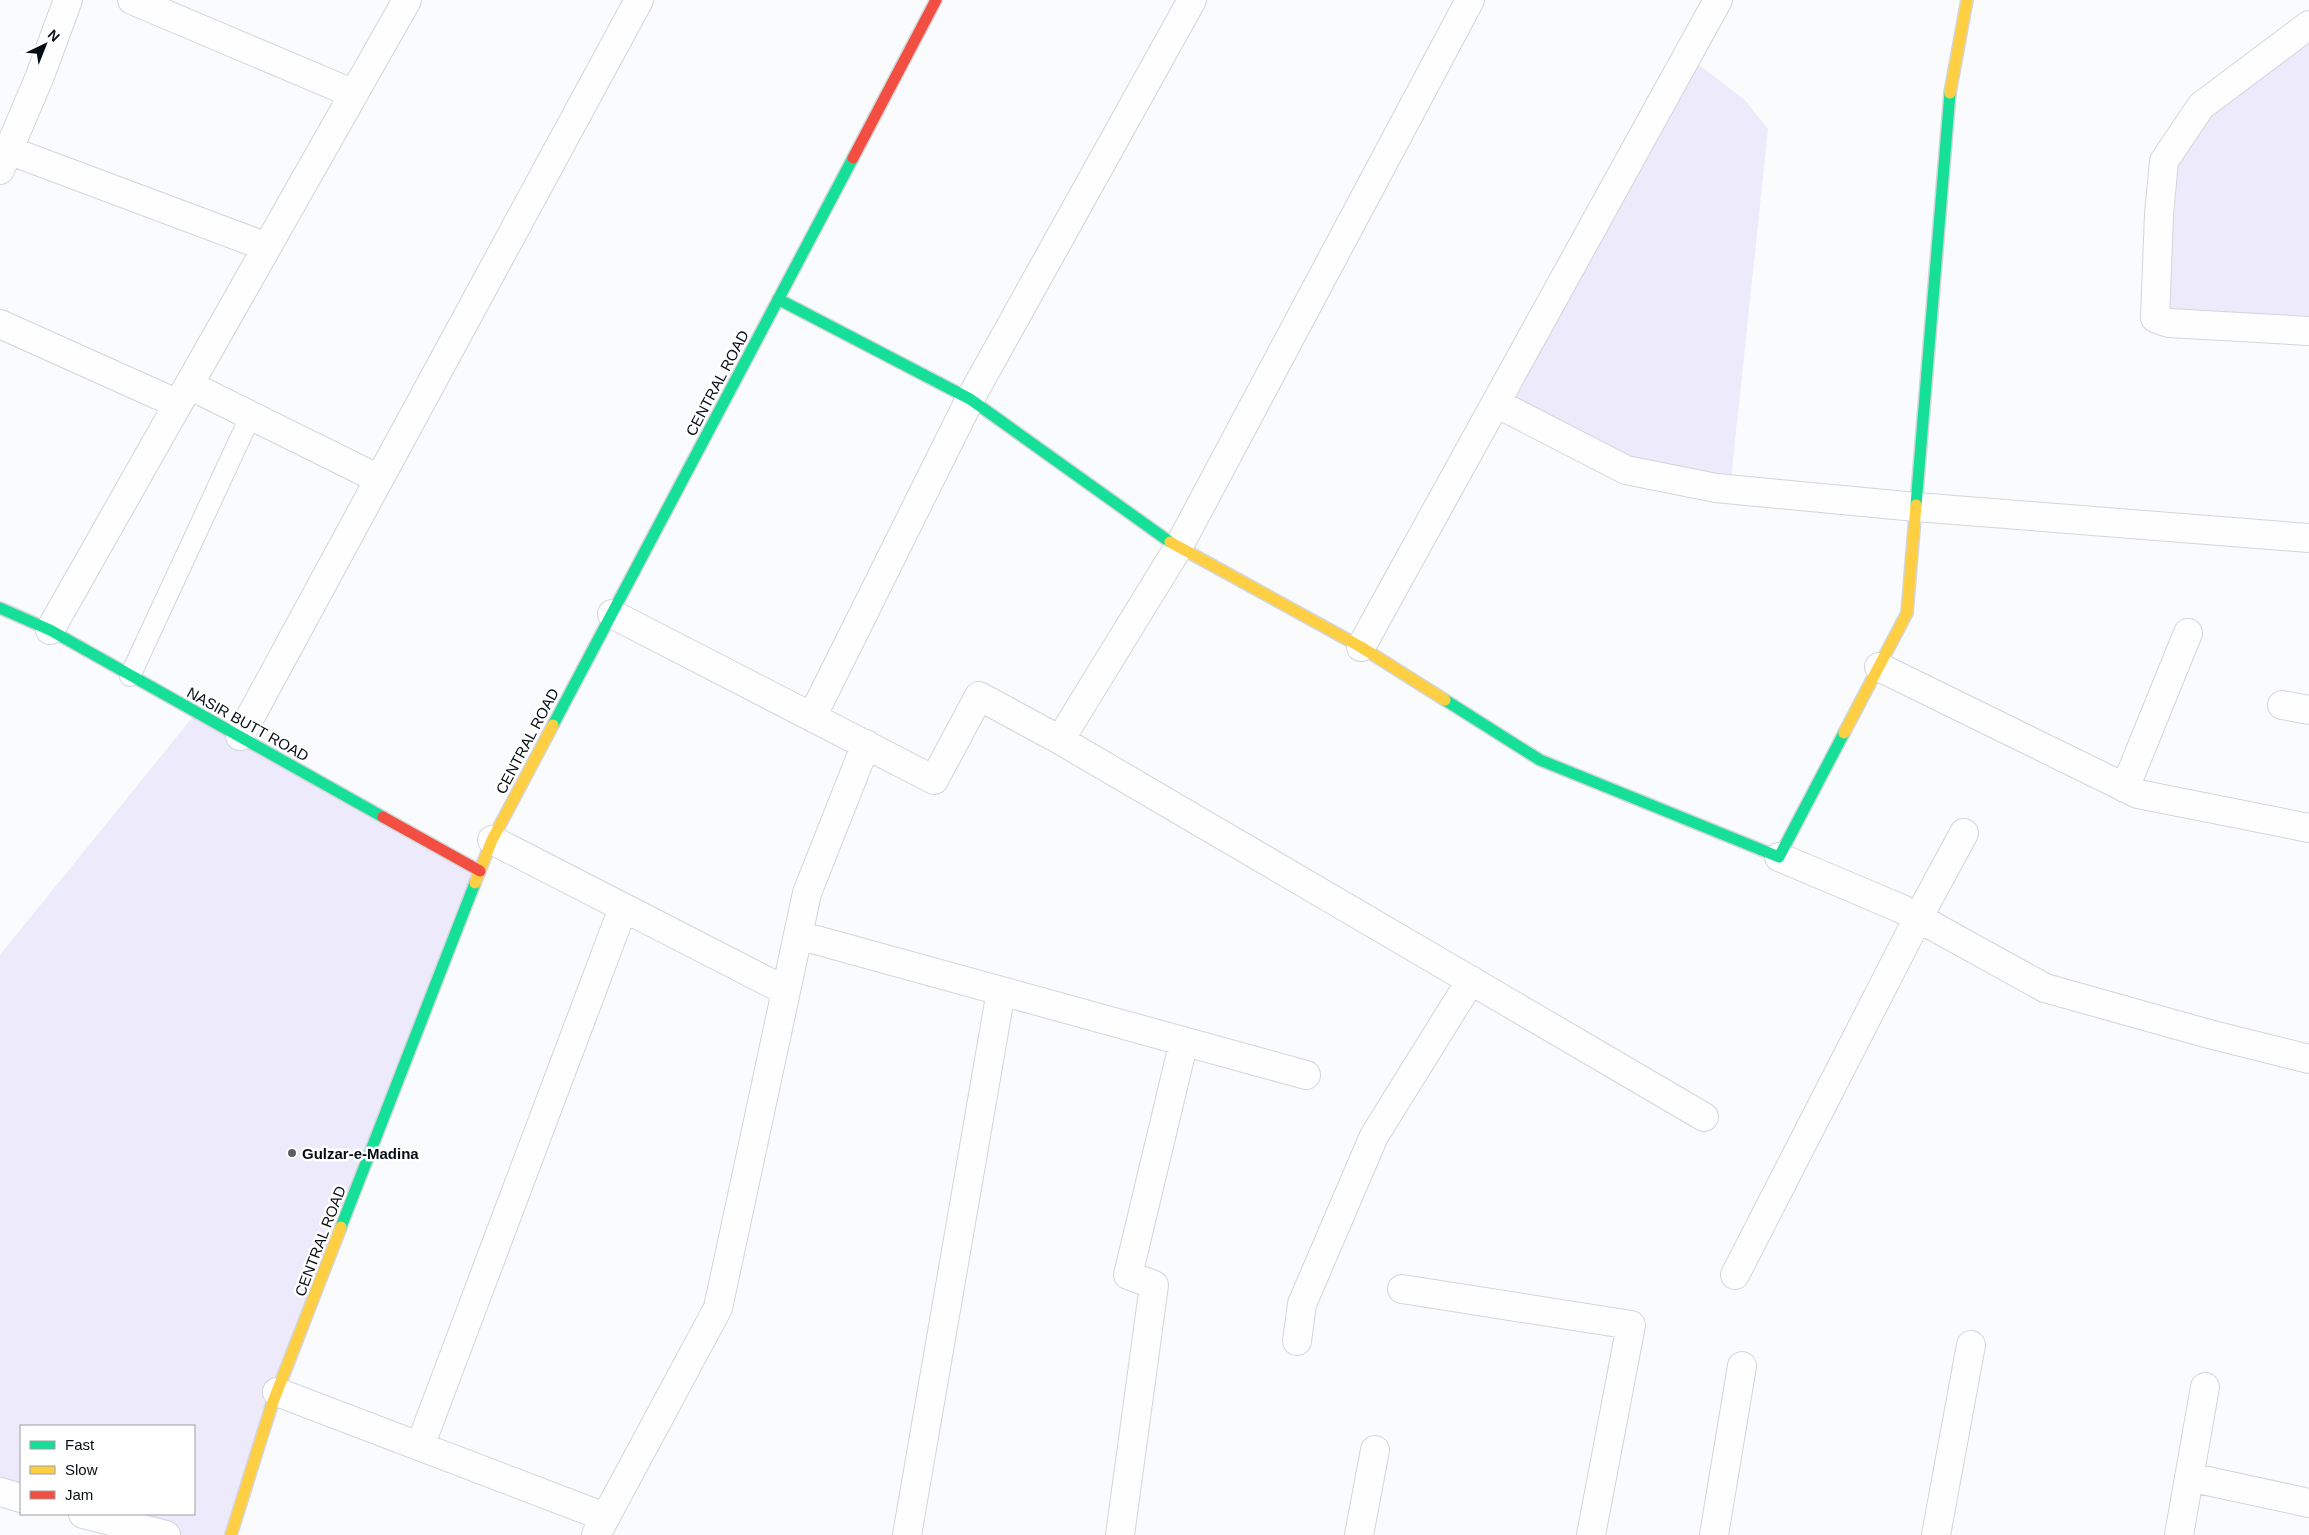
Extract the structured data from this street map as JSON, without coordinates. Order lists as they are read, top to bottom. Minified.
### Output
{"streets":{"street":["CENTRAL ROAD","NASIR BUTT ROAD"]},"crossings":[["CENTRAL ROAD","NASIR BUTT ROAD"]],"places":["Gulzar-e-Madina"],"legend":["Fast","Slow","Jam"],"north":"top right"}
